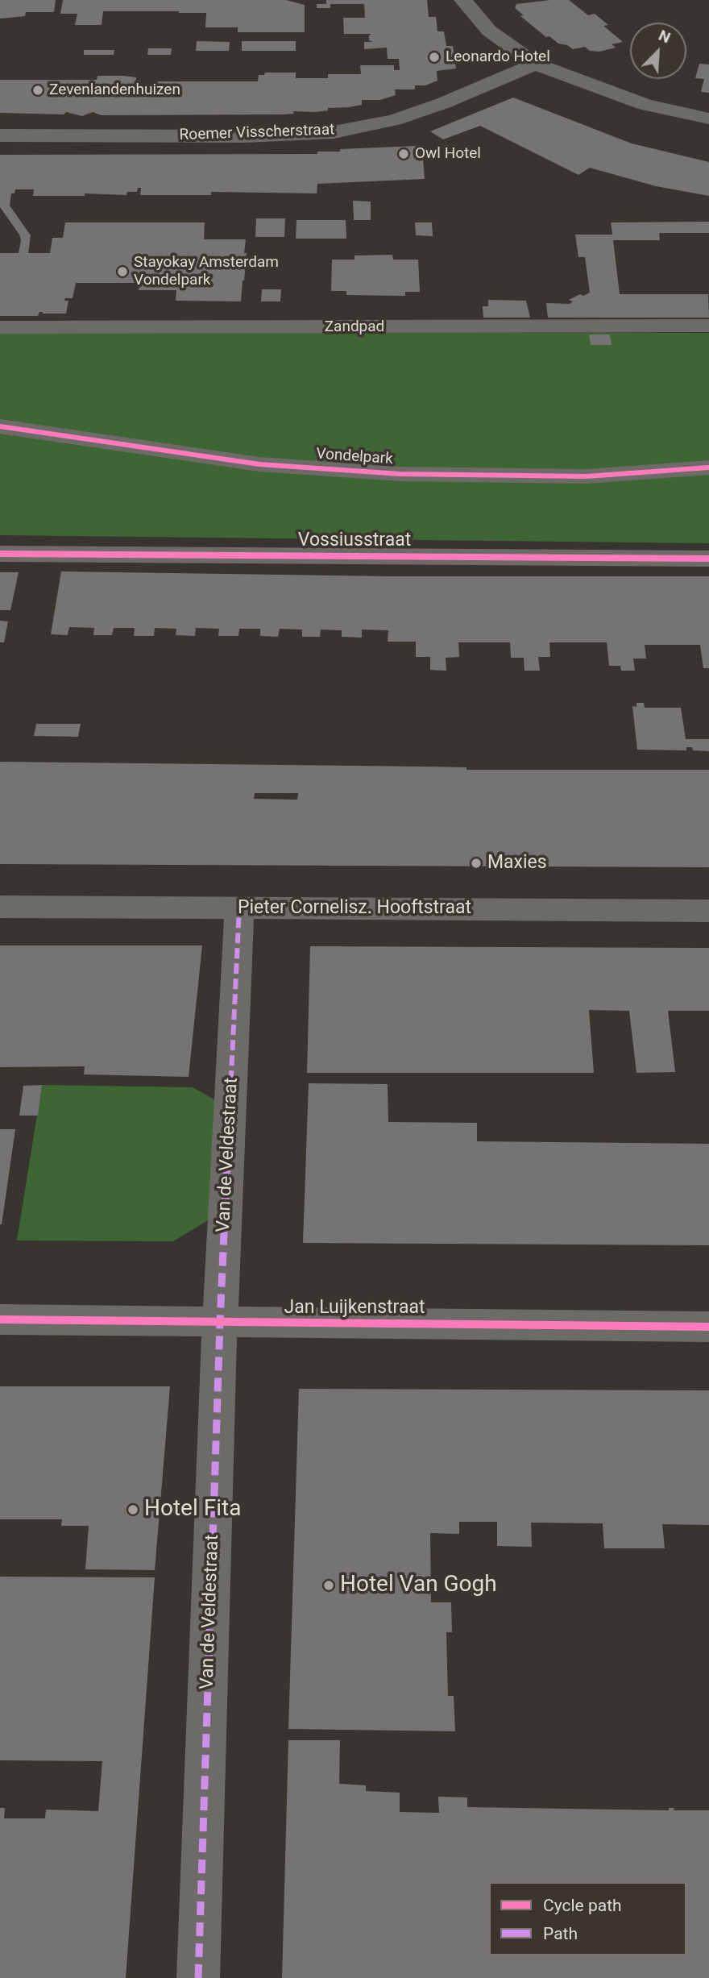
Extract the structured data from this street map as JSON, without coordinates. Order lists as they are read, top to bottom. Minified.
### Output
{"streets":{"street":["Roemer Visscherstraat","Zandpad","Vondelpark","Vossiusstraat","Pieter Cornelisz. Hooftstraat","Van de Veldestraat","Jan Luijkenstraat"]},"crossings":[["Pieter Cornelisz. Hooftstraat","Van de Veldestraat"],["Van de Veldestraat","Jan Luijkenstraat"]],"places":["Leonardo Hotel","Zevenlandenhuizen","Owl Hotel","Stayokay Amsterdam Vondelpark","Maxies","Hotel Fita","Hotel Van Gogh"],"legend":["Cycle path","Path"],"north":"top right"}
